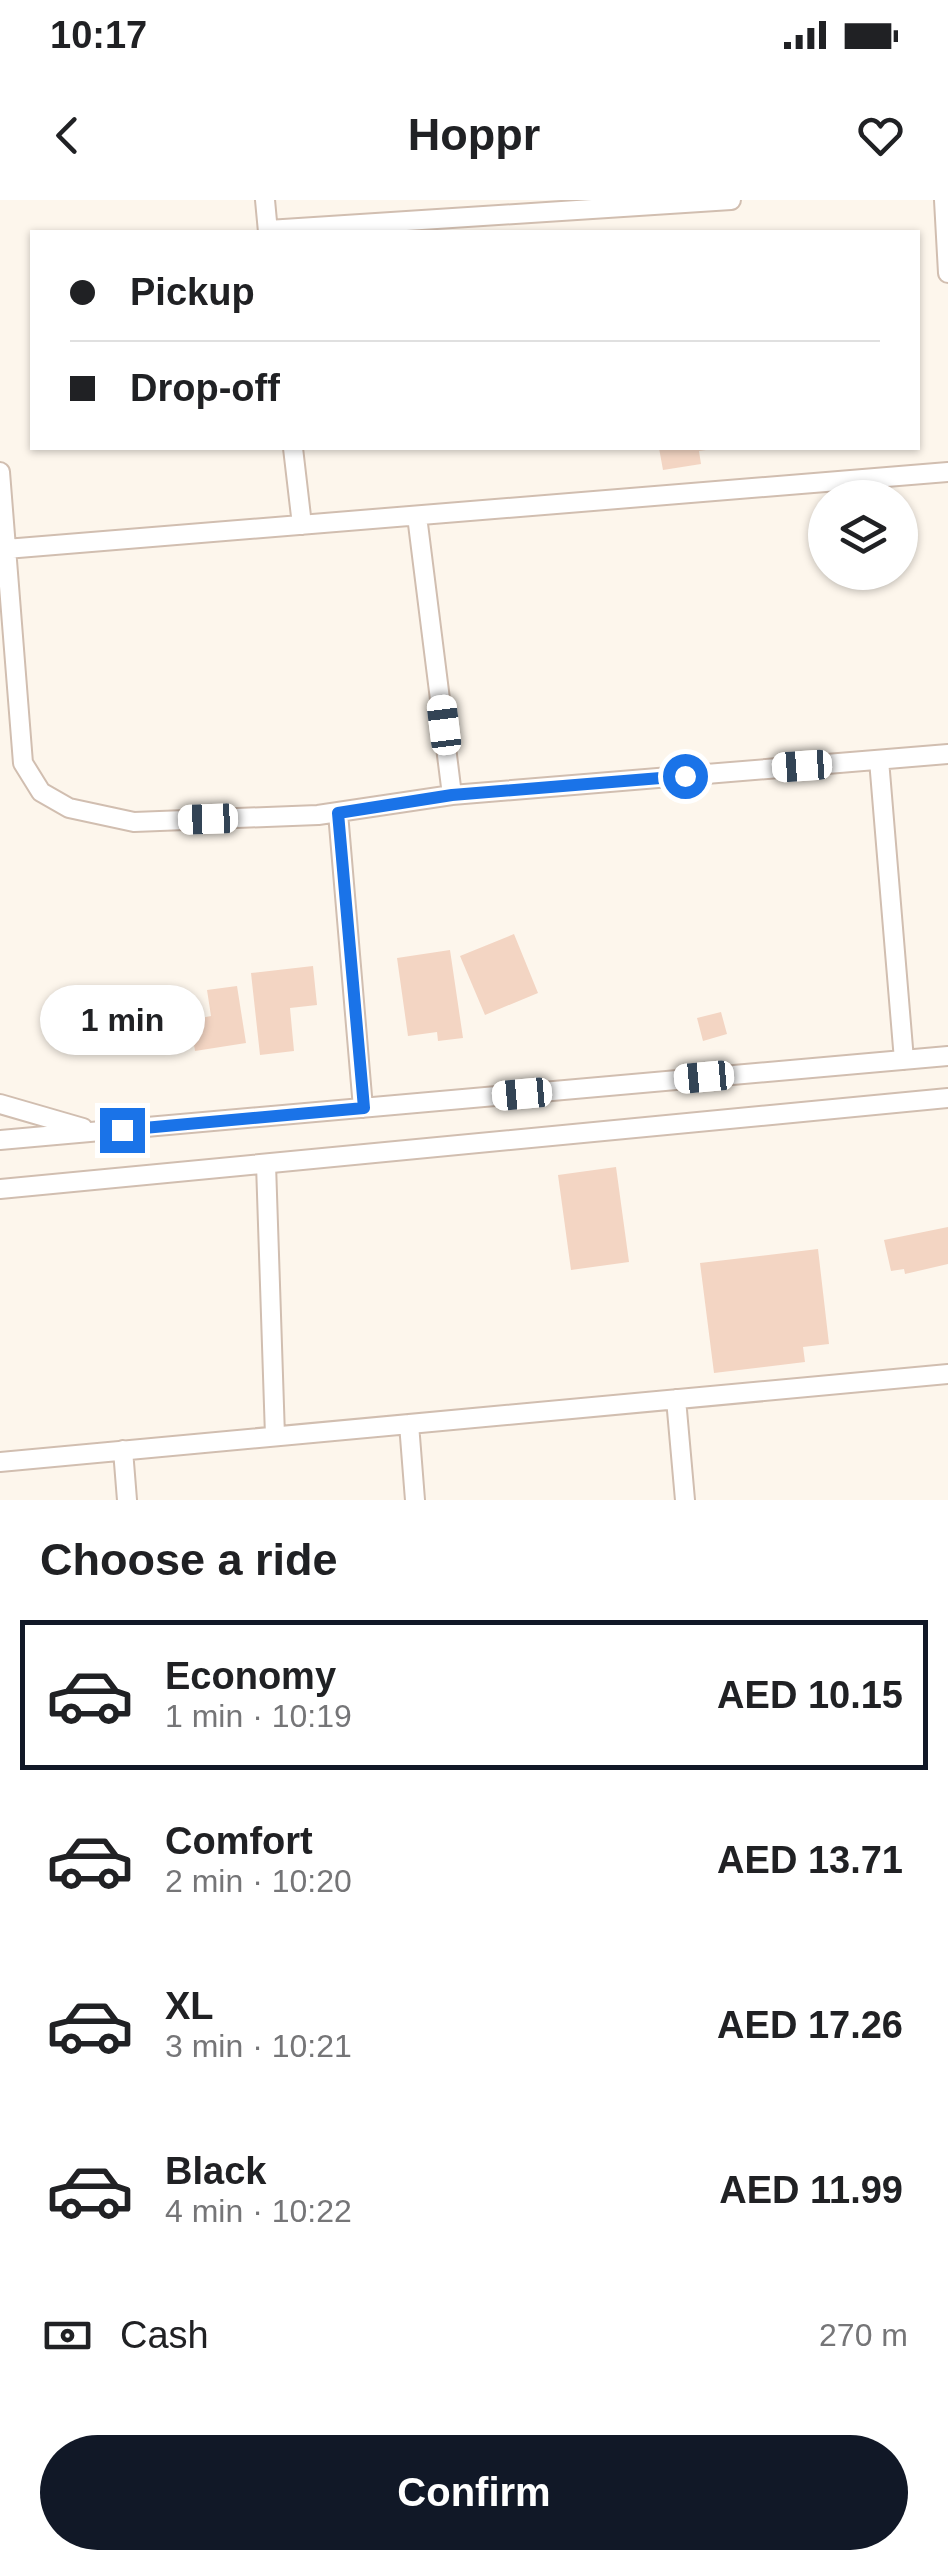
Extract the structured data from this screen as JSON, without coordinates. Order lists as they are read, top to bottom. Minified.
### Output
{"page":{"status":"10:17","header":"Hoppr","banner":["Pickup","Drop-off"],"bubble":"1 min","heading":"Choose a ride","list":[{"name":"Economy","note":"1 min · 10:19","value":"AED 10.15"},{"name":"Comfort","note":"2 min · 10:20","value":"AED 13.71"},{"name":"XL","note":"3 min · 10:21","value":"AED 17.26"},{"name":"Black","note":"4 min · 10:22","value":"AED 11.99"}],"pay":["Cash","270 m"],"buttons":"Confirm"}}
